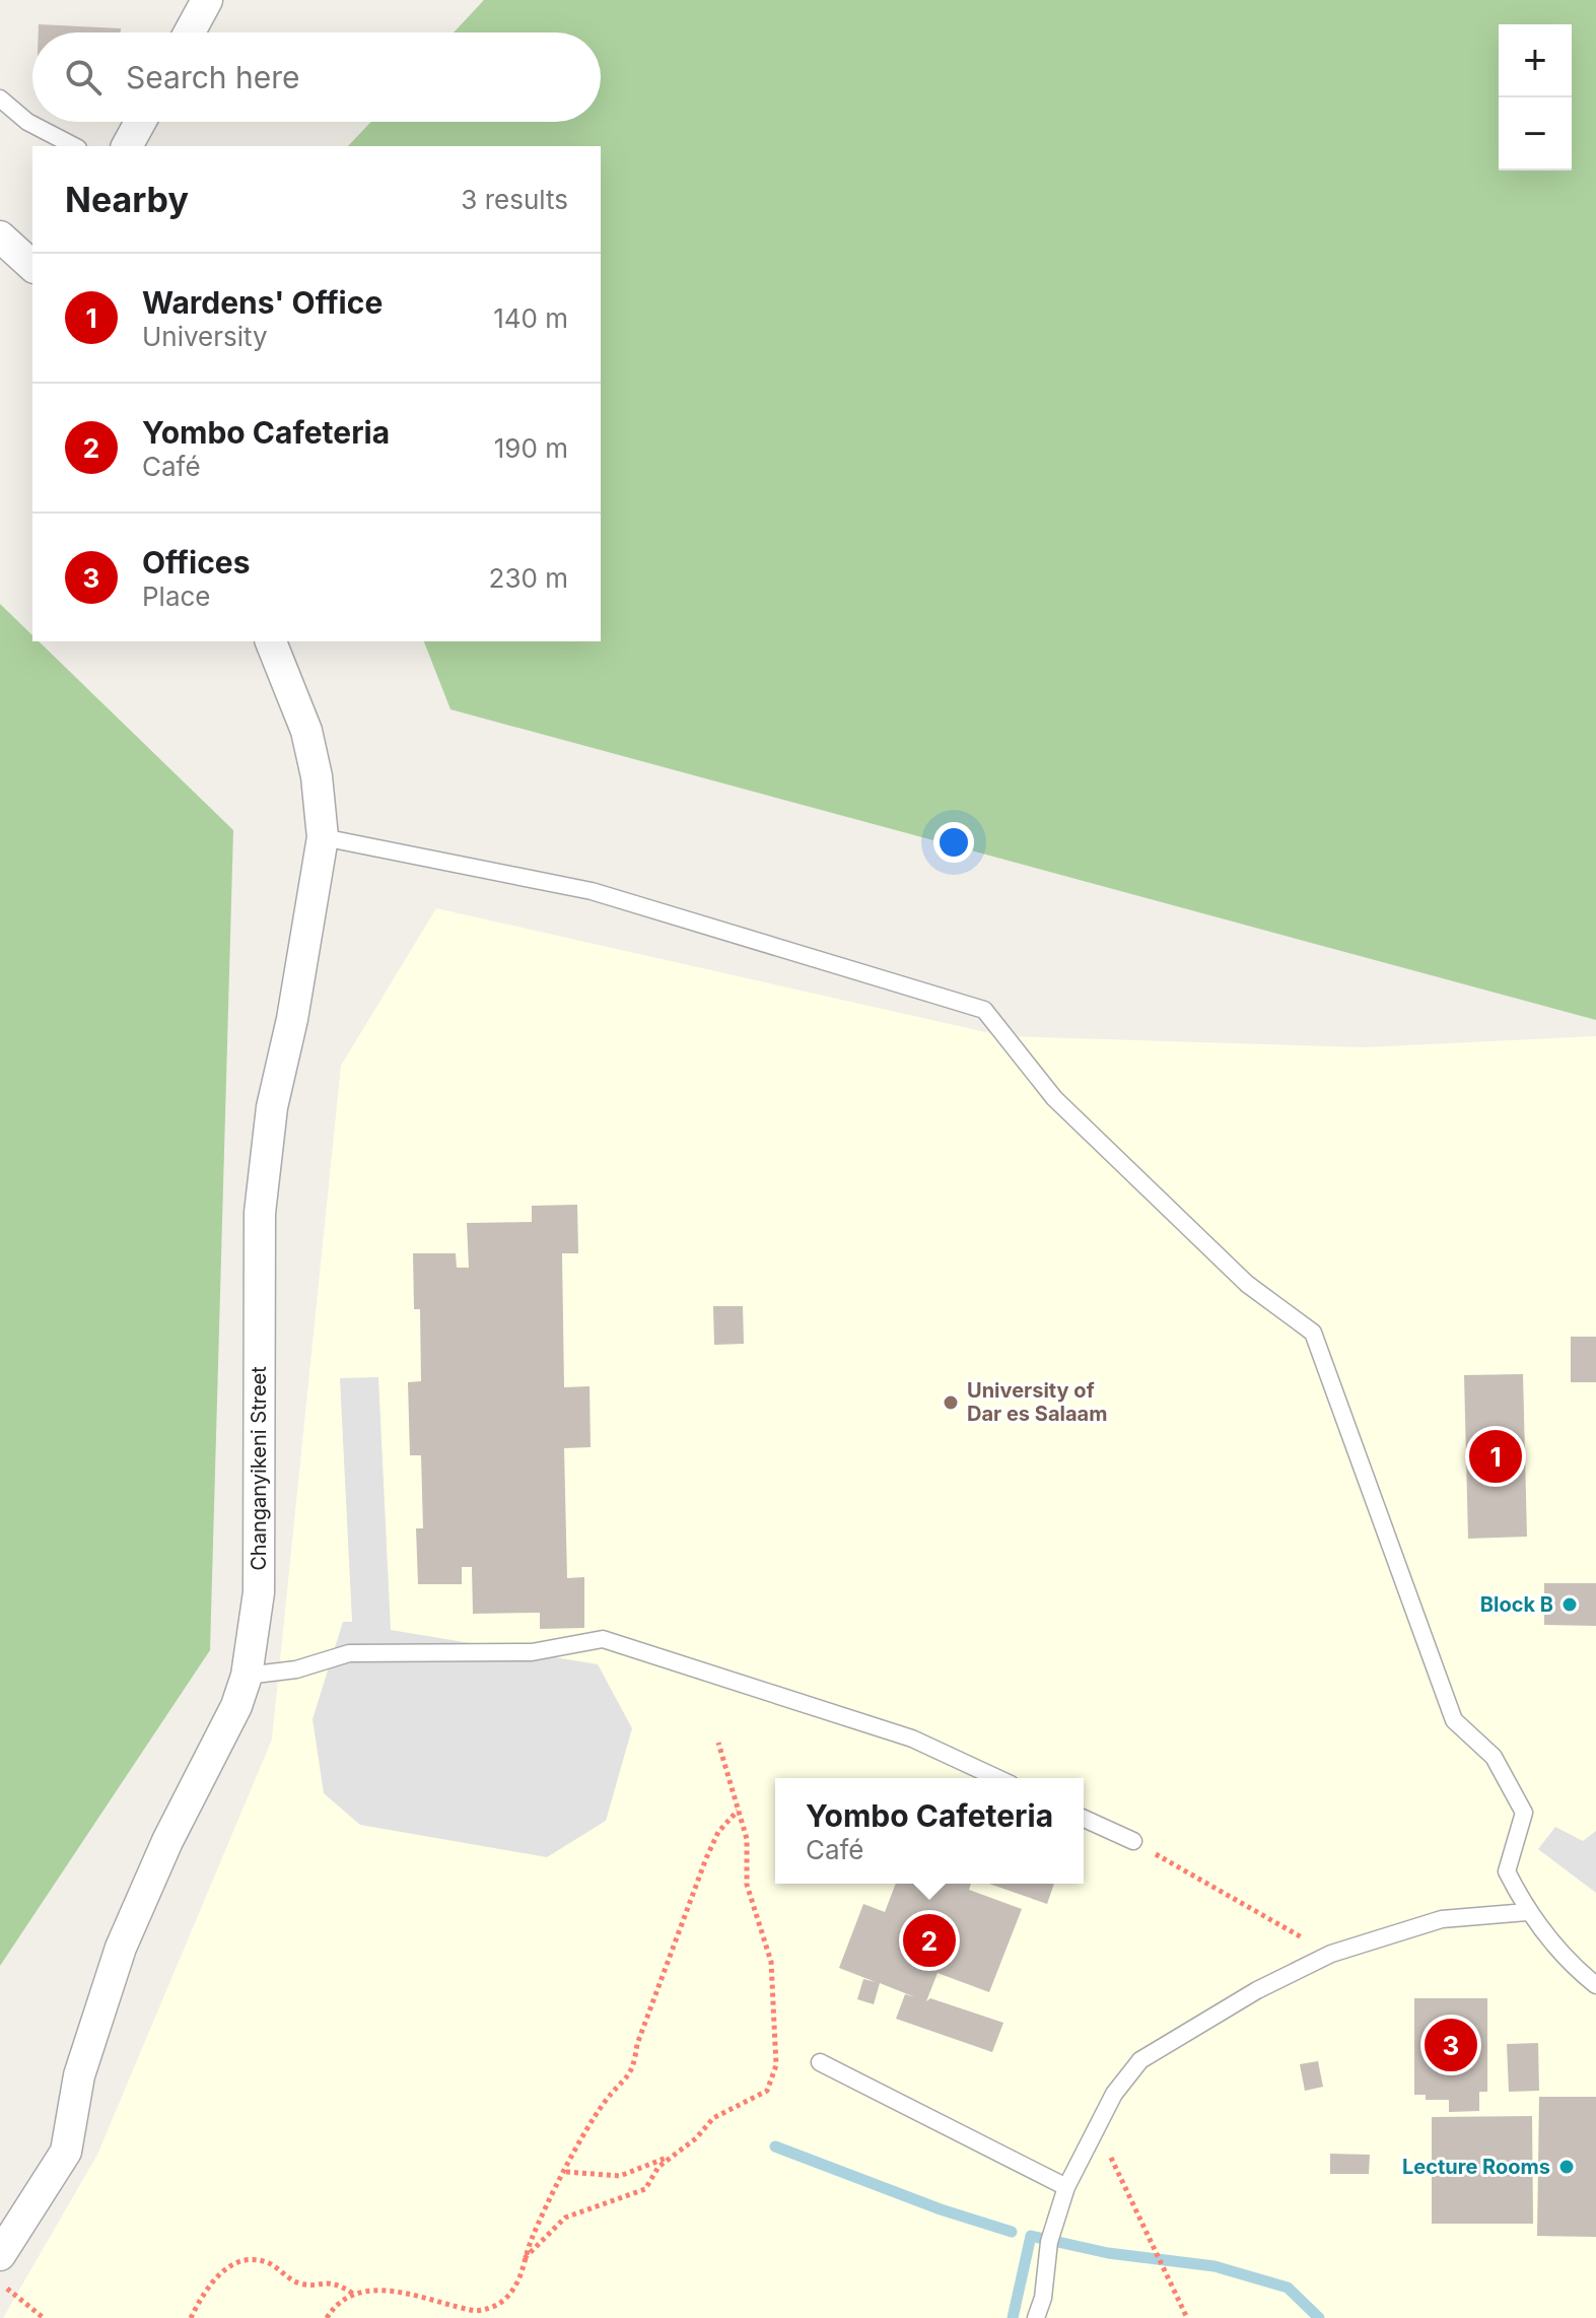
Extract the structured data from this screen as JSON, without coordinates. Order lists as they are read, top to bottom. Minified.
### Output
{"streets":{"street":["Changanyikeni Street"]},"places":["University of Dar es Salaam","Block B","Lecture Rooms"],"page":{"map_buttons":["+","−"],"search":"Search here","heading":["Nearby","3 results"],"list":[{"mark":"1","name":"Wardens' Office","note":"University","value":"140 m"},{"mark":"2","name":"Yombo Cafeteria","note":"Café","value":"190 m"},{"mark":"3","name":"Offices","note":"Place","value":"230 m"}],"pins":["1","2","3"],"popup":["Yombo Cafeteria","Café"]}}
